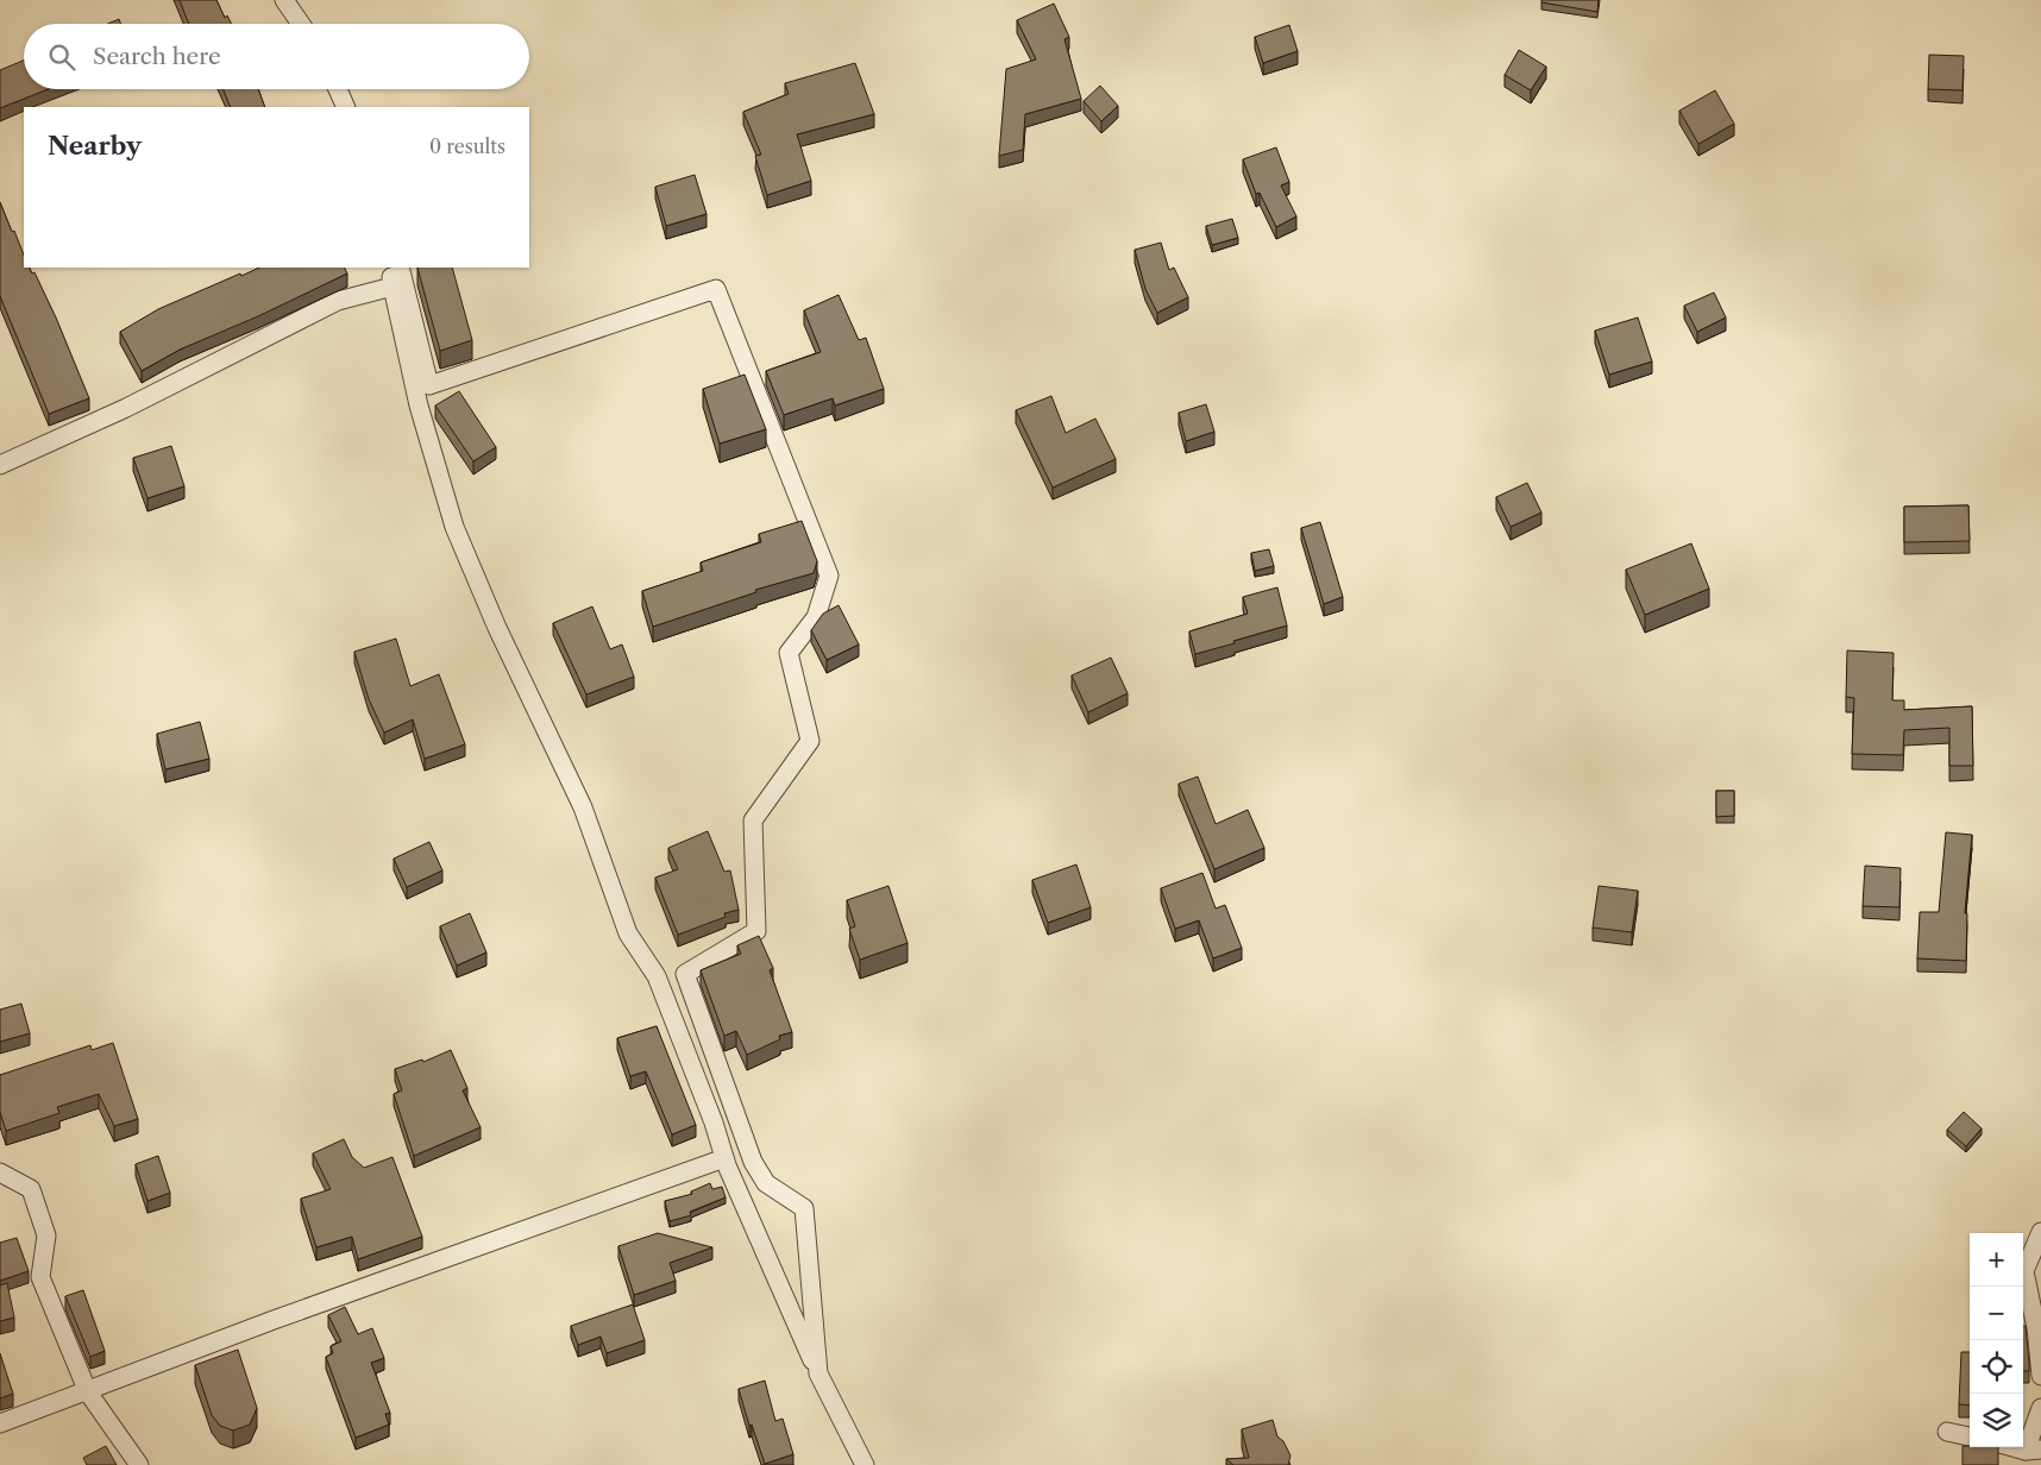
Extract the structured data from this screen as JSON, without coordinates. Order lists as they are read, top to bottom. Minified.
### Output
{"page":{"search":"Search here","heading":["Nearby","0 results"],"map_buttons":["+","−"]}}
